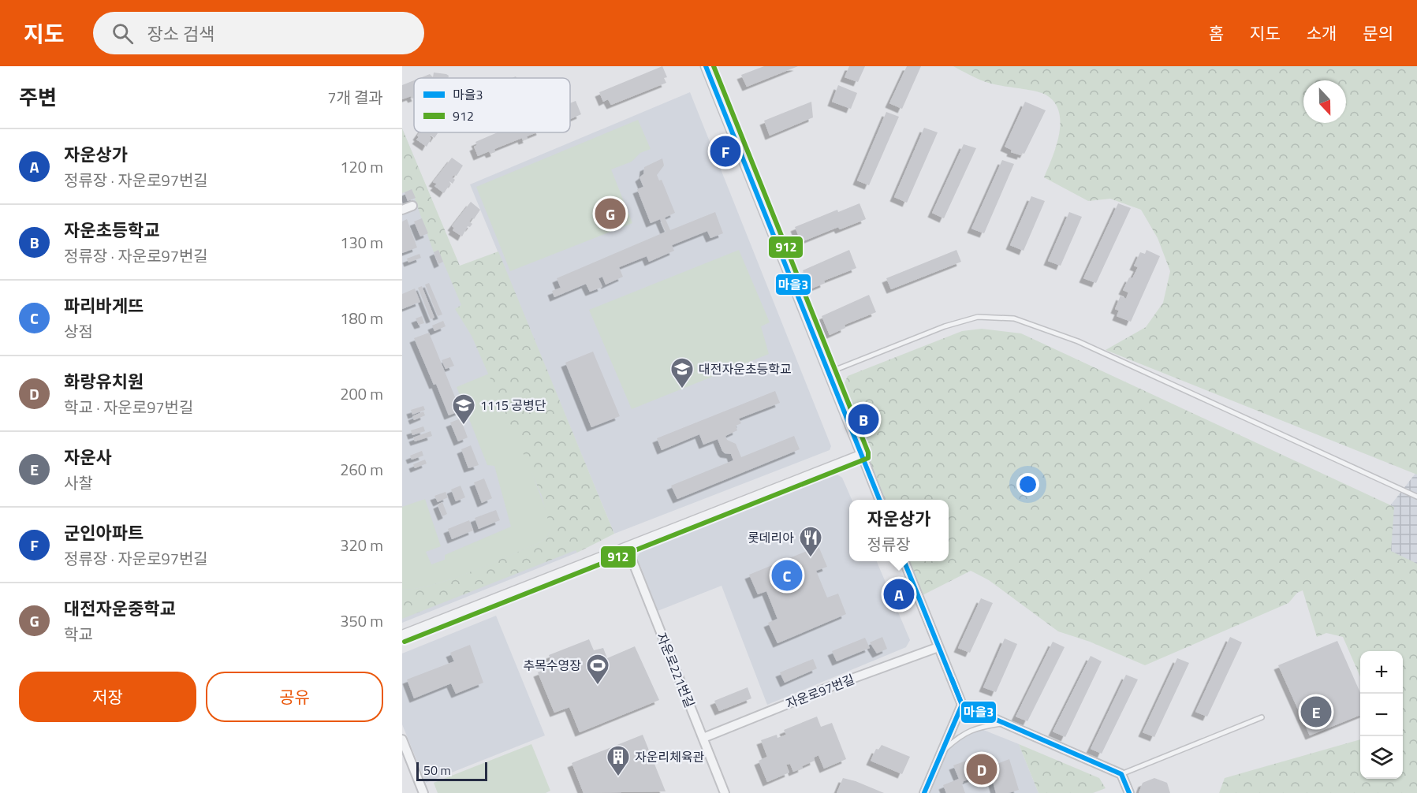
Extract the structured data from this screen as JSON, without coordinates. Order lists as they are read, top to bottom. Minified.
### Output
{"streets":{"street":["자운로221번길","자운로97번길"]},"crossings":[["자운로221번길","자운로97번길"]],"places":{"school or university":["대전자운초등학교","1115 공병단"],"restaurant":["롯데리아"],"sports":["추목수영장"],"building":["자운리체육관"]},"lines":["transit line 마을3","transit line 912"],"legend":["마을3","912"],"scale_bar":"50 m","north":"bottom","page":{"header":"지도","search":"장소 검색","nav":["홈","지도","소개","문의"],"heading":["주변","7개 결과"],"list":[{"mark":"A","name":"자운상가","note":"정류장 · 자운로97번길","value":"120 m"},{"mark":"B","name":"자운초등학교","note":"정류장 · 자운로97번길","value":"130 m"},{"mark":"C","name":"파리바게뜨","note":"상점","value":"180 m"},{"mark":"D","name":"화랑유치원","note":"학교 · 자운로97번길","value":"200 m"},{"mark":"E","name":"자운사","note":"사찰","value":"260 m"},{"mark":"F","name":"군인아파트","note":"정류장 · 자운로97번길","value":"320 m"},{"mark":"G","name":"대전자운중학교","note":"학교","value":"350 m"}],"pins":["F","G","B","C","A","E","D"],"popup":["자운상가","정류장"],"map_buttons":["+","−"],"buttons":["저장","공유"],"scale":"50 m"}}
